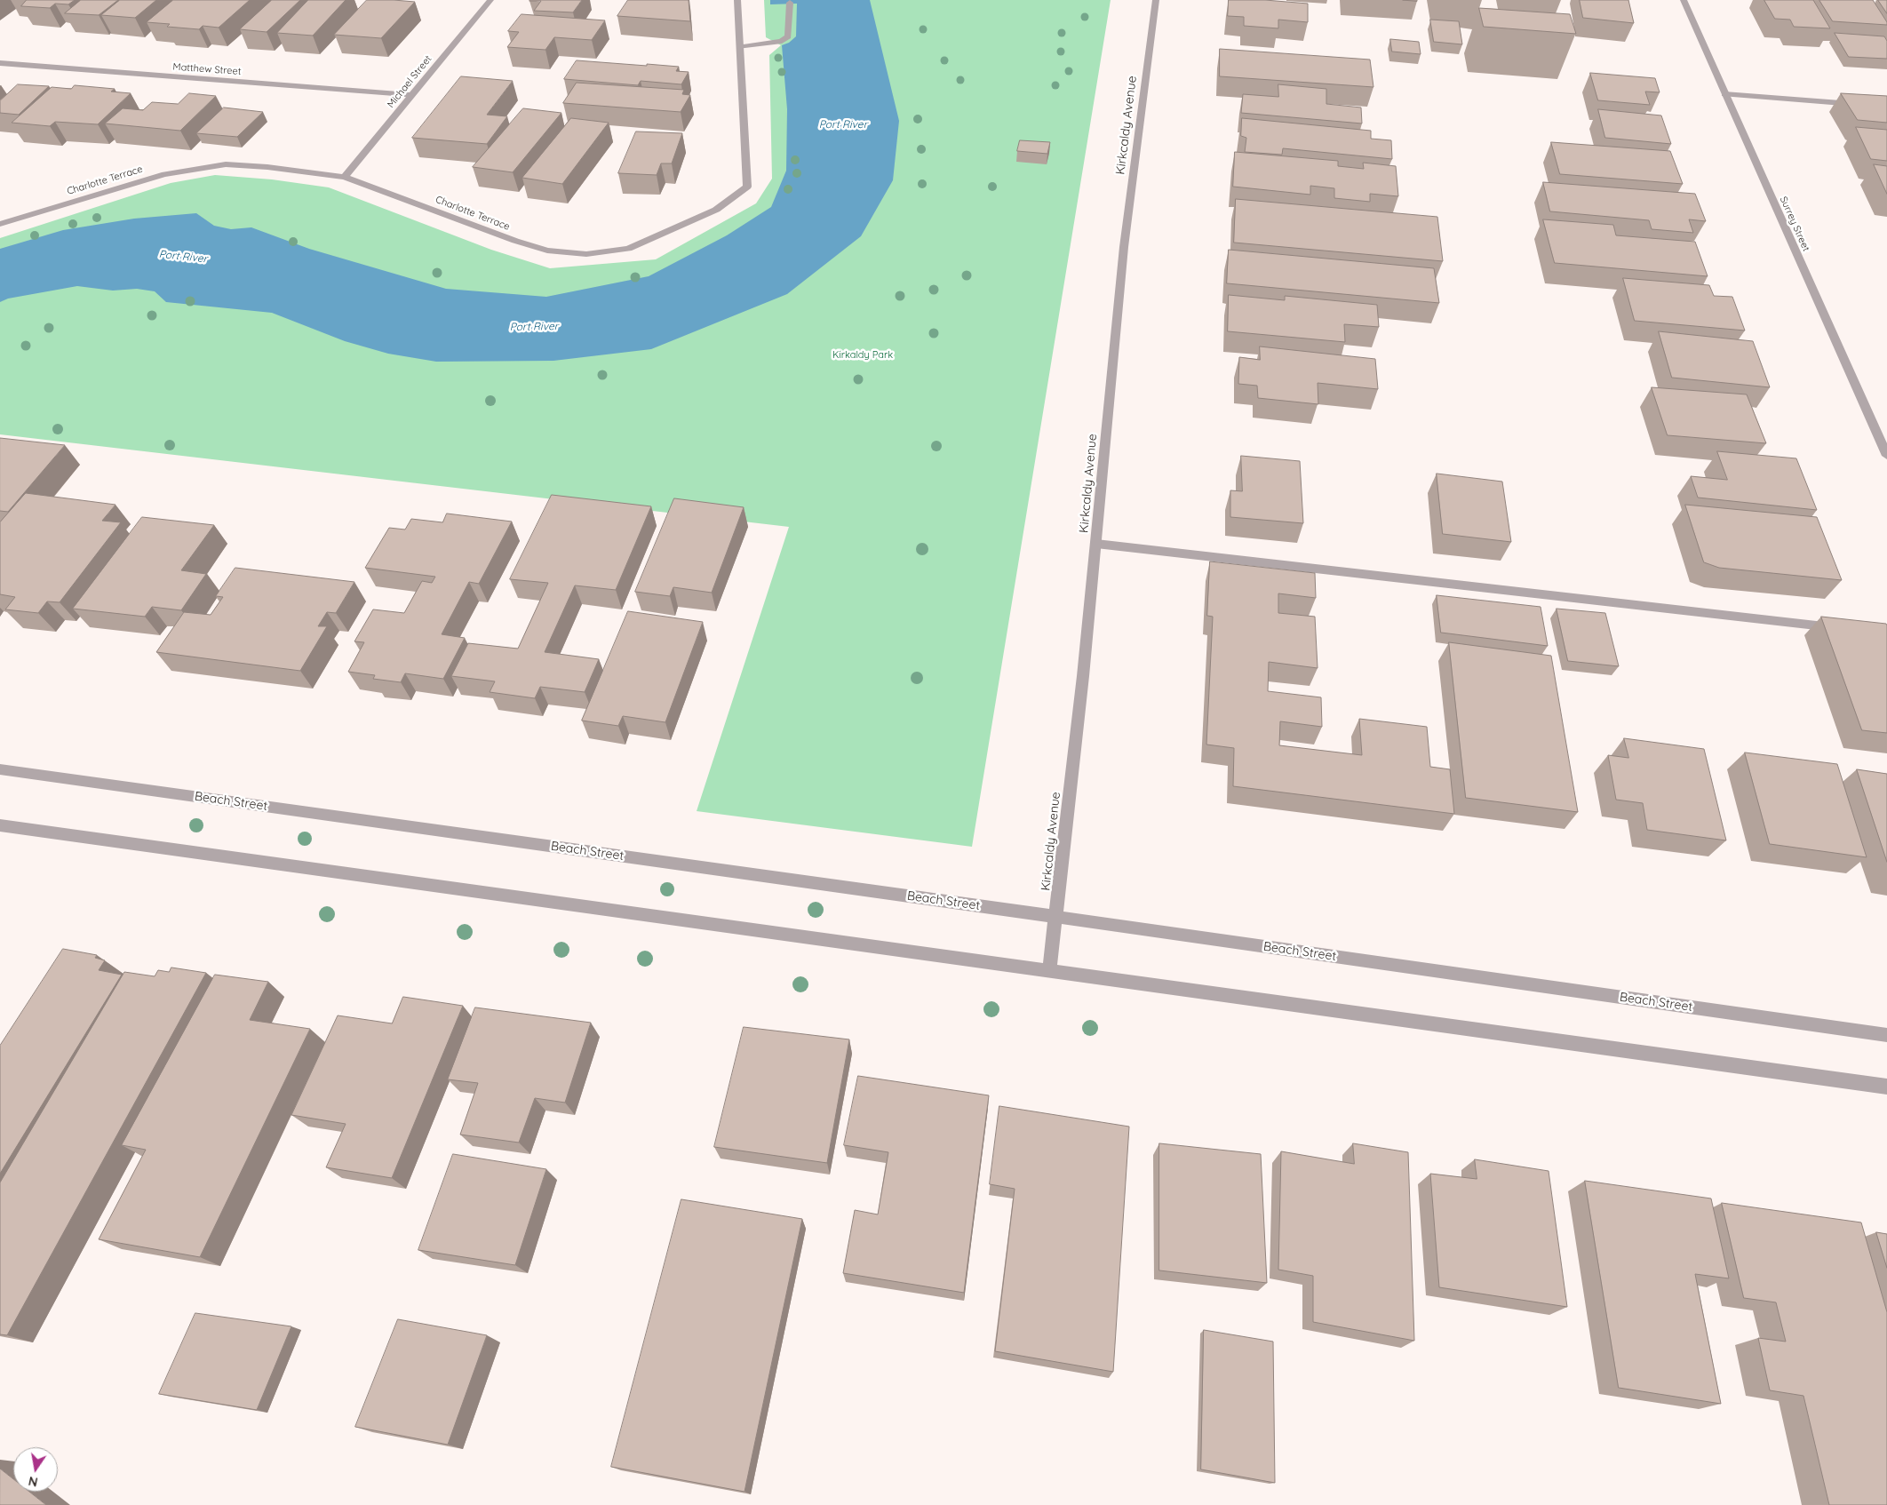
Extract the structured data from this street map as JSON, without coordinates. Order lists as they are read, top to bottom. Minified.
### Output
{"streets":{"street":["Matthew Street","Michael Street","Kirkcaldy Avenue","Charlotte Terrace","Surrey Street","Beach Street"]},"crossings":[["Matthew Street","Michael Street"],["Michael Street","Charlotte Terrace"],["Kirkcaldy Avenue","Beach Street"]],"water":["Port River"],"parks":["Kirkaldy Park"],"north":"bottom"}
